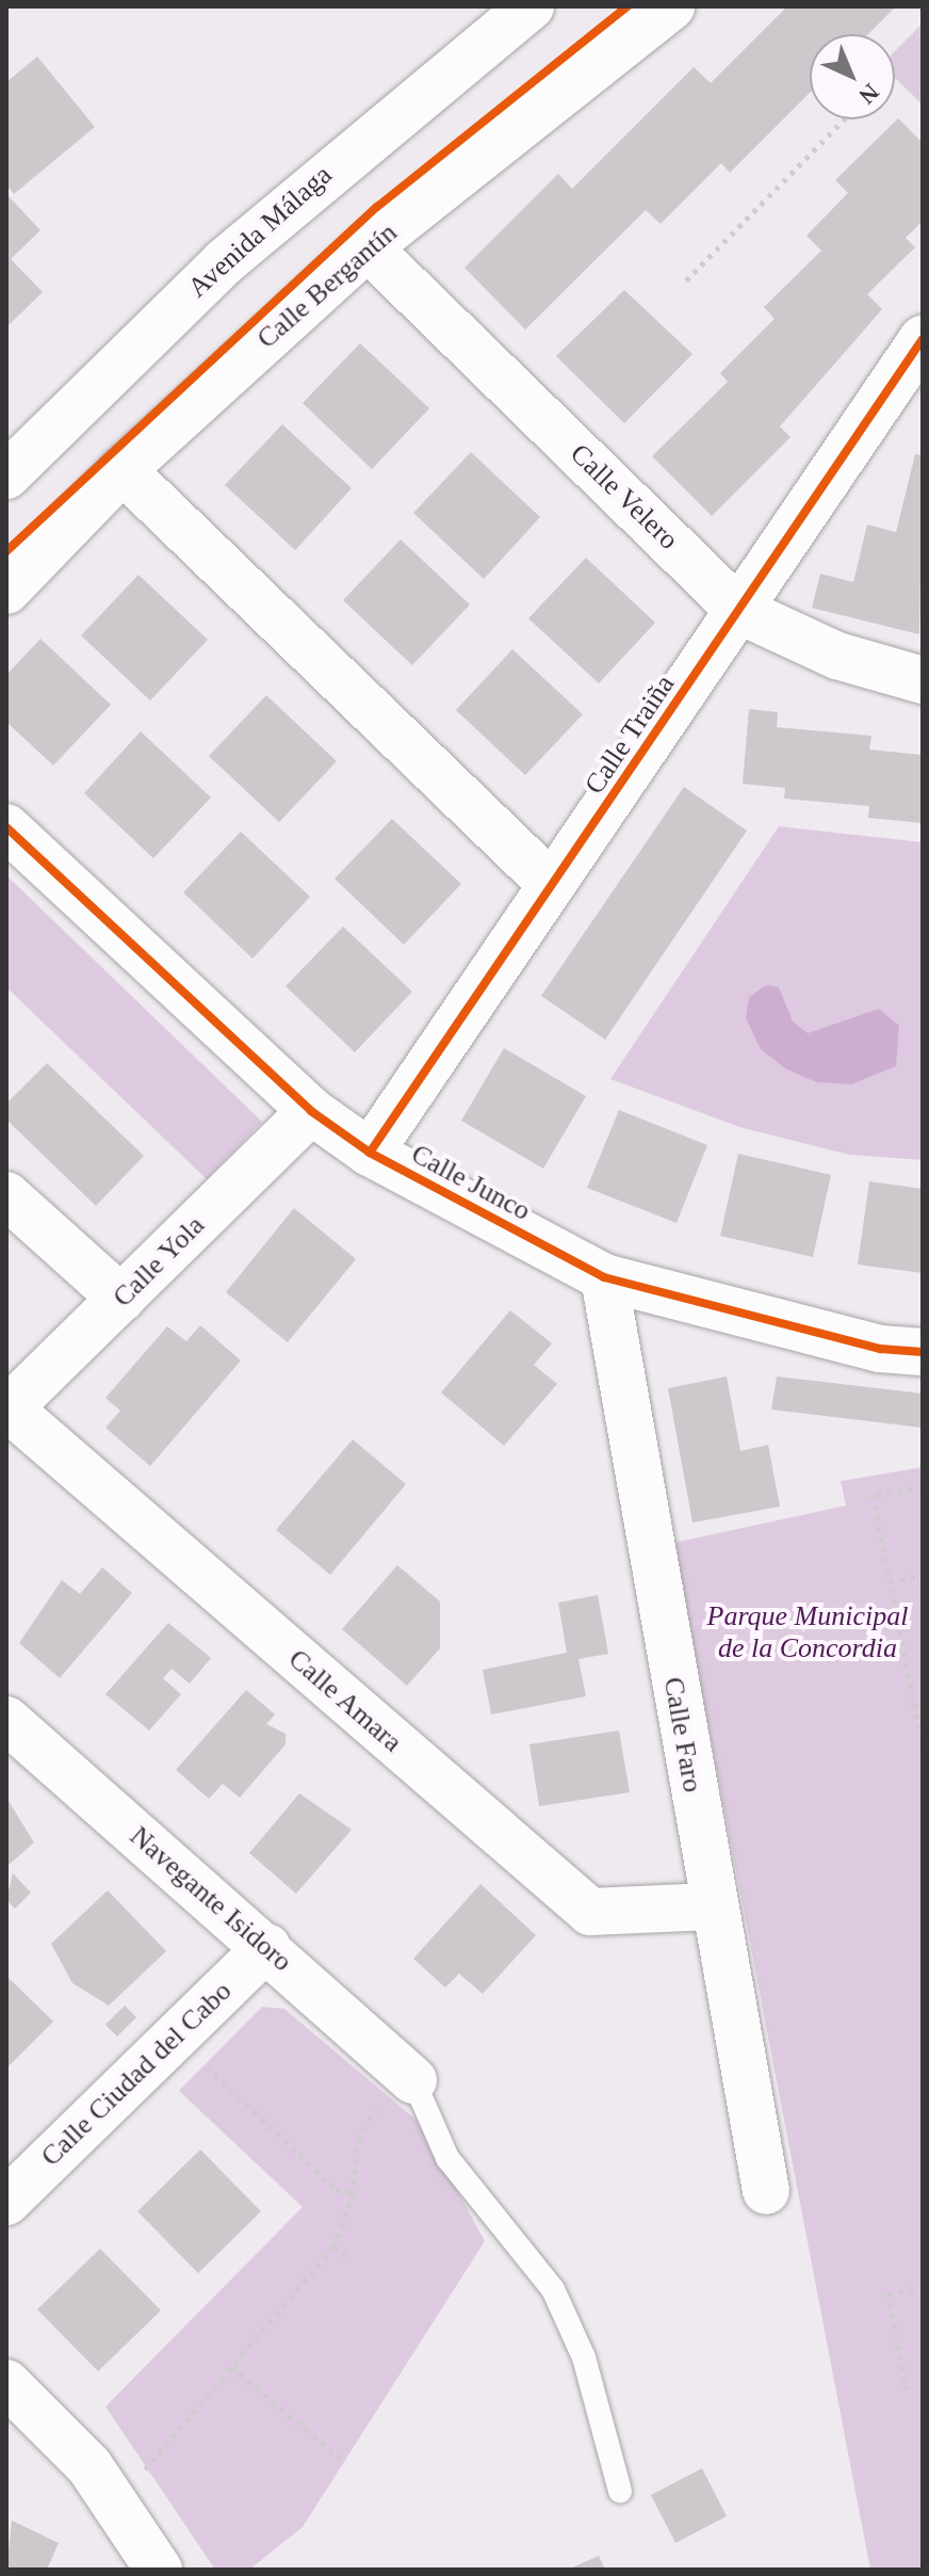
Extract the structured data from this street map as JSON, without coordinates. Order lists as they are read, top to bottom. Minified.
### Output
{"streets":{"street":["Avenida Málaga","Calle Bergantín","Calle Velero","Calle Traiña","Calle Junco","Calle Yola","Calle Amara","Calle Faro","Navegante Isidoro","Calle Ciudad del Cabo"]},"crossings":[["Calle Bergantín","Calle Velero"],["Calle Velero","Calle Traiña"],["Calle Traiña","Calle Junco"],["Calle Junco","Calle Yola"],["Calle Junco","Calle Faro"],["Calle Yola","Calle Amara"],["Calle Amara","Calle Faro"],["Navegante Isidoro","Calle Ciudad del Cabo"]],"parks":["Parque Municipal de la Concordia"],"north":"bottom right"}
